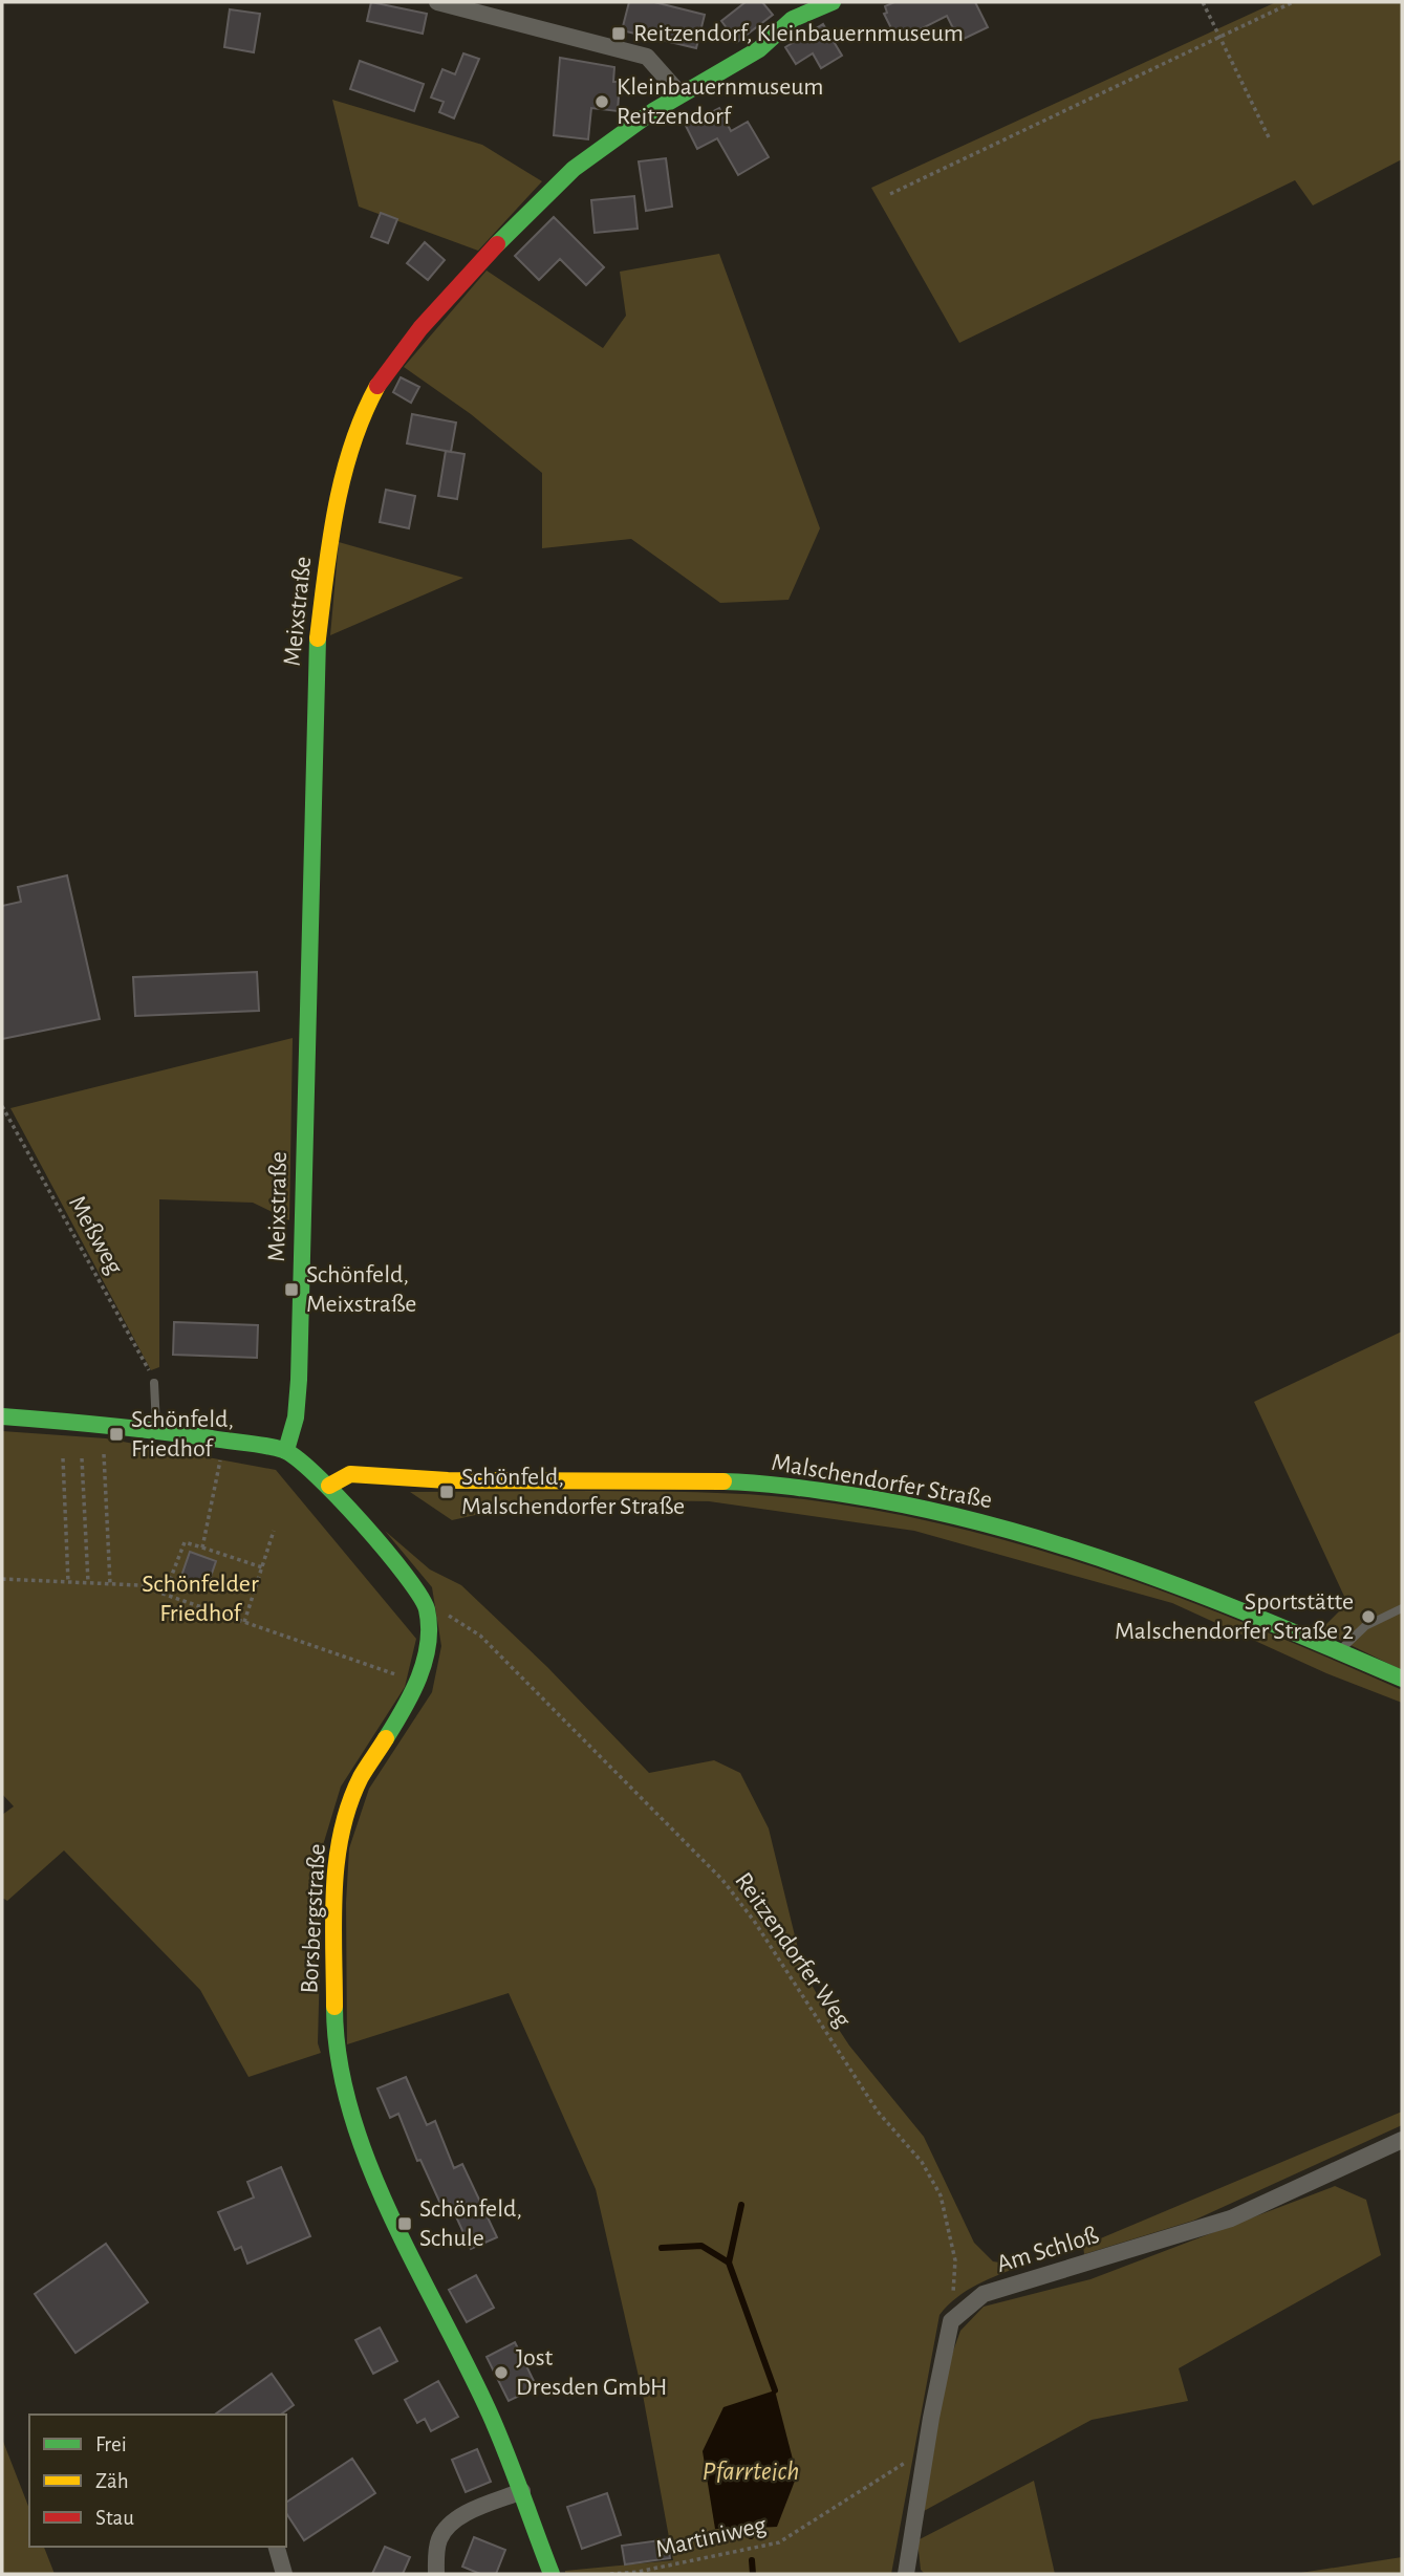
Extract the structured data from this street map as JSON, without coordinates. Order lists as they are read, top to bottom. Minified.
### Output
{"streets":{"street":["Meixstraße","Malschendorfer Straße","Borsbergstraße","Am Schloß"],"path":["Meßweg","Reitzendorfer Weg","Martiniweg"]},"crossings":[["Borsbergstraße","Reitzendorfer Weg"],["Reitzendorfer Weg","Am Schloß"]],"water":["Pfarrteich"],"parks":["Schönfelder Friedhof"],"places":{"transit":["Reitzendorf, Kleinbauernmuseum","Schönfeld, Meixstraße","Schönfeld, Friedhof","Schönfeld, Malschendorfer Straße","Schönfeld, Schule"],"other":["Kleinbauernmuseum Reitzendorf","Sportstätte Malschendorfer Straße 2","Jost Dresden GmbH"]},"legend":["Frei","Zäh","Stau"]}
